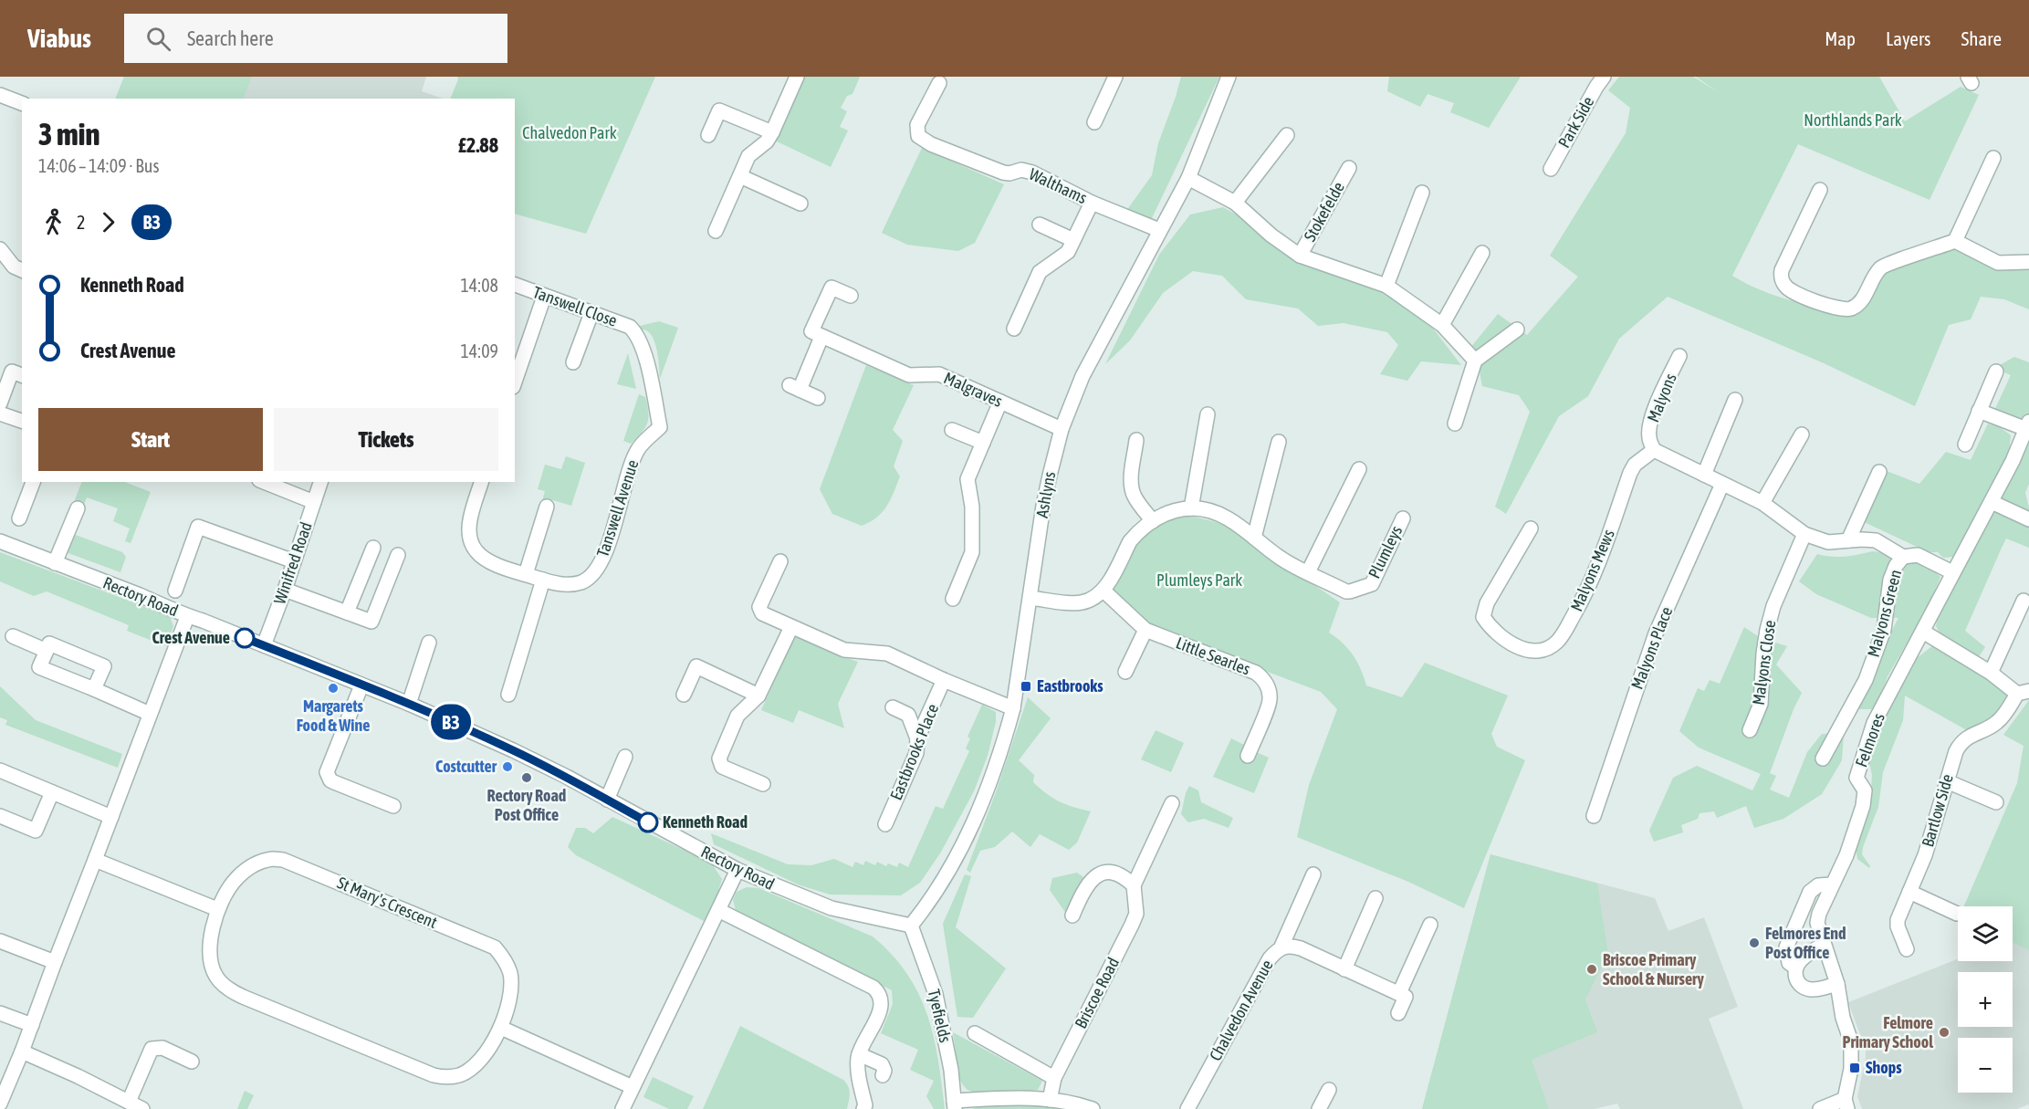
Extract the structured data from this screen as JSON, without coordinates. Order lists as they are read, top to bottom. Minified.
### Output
{"streets":{"street":["Park Side","Walthams","Stokefelde","Tanswell Close","Malgraves","Malyons","Ashlyns","Tanswell Avenue","Plumleys","Winifred Road","Malyons Mews","Rectory Road","Malyons Green","Malyons Place","Little Searles","Malyons Close","Felmores","Eastbrooks Place","Bartlow Side","St Mary's Crescent","Briscoe Road","Chalvedon Avenue","Tyefields"]},"crossings":[["Walthams","Ashlyns"],["Stokefelde","Ashlyns"],["Tanswell Close","Tanswell Avenue"],["Malgraves","Ashlyns"],["Malyons","Malyons Mews"],["Ashlyns","Rectory Road"],["Ashlyns","Tyefields"],["Plumleys","Little Searles"],["Winifred Road","Rectory Road"],["Rectory Road","Tyefields"]],"parks":["Northlands Park","Chalvedon Park","Plumleys Park"],"places":{"other":["Crest Avenue","Margarets Food & Wine","Costcutter","Rectory Road Post Office","Kenneth Road","Felmores End Post Office","Briscoe Primary School & Nursery","Felmore Primary School"],"transit":["Eastbrooks","Shops"]},"lines":["bus line B3"],"page":{"header":"Viabus","search":"Search here","nav":["Map","Layers","Share"],"on_map":"B3","heading":["3 min","14:06 – 14:09 · Bus","£2.88"],"legs":["2","B3"],"list":[{"name":"Kenneth Road","value":"14:08"},{"name":"Crest Avenue","value":"14:09"}],"buttons":["Start","Tickets"],"map_buttons":["+","−"]}}
